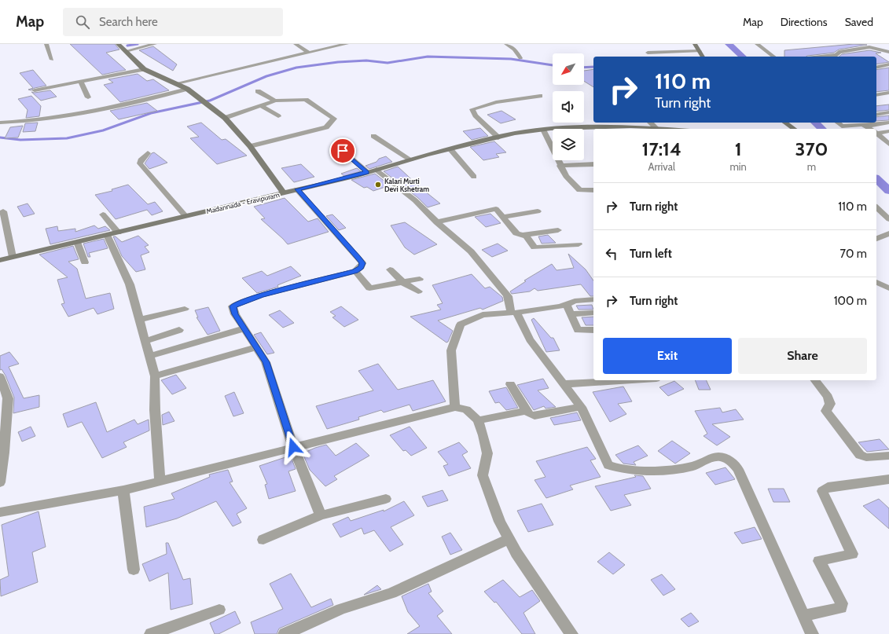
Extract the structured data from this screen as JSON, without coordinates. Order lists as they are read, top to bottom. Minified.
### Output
{"streets":{"main road":["Madannada - Eravipuram"]},"places":["Kalari Murti Devi Kshetram"],"north":"bottom left","page":{"header":"Map","search":"Search here","nav":["Map","Directions","Saved"],"turn":["110 m","Turn right"],"eta":["17:14","Arrival","1","min","370","m"],"list":[{"name":"Turn right","value":"110 m"},{"name":"Turn left","value":"70 m"},{"name":"Turn right","value":"100 m"}],"buttons":["Exit","Share"]}}
